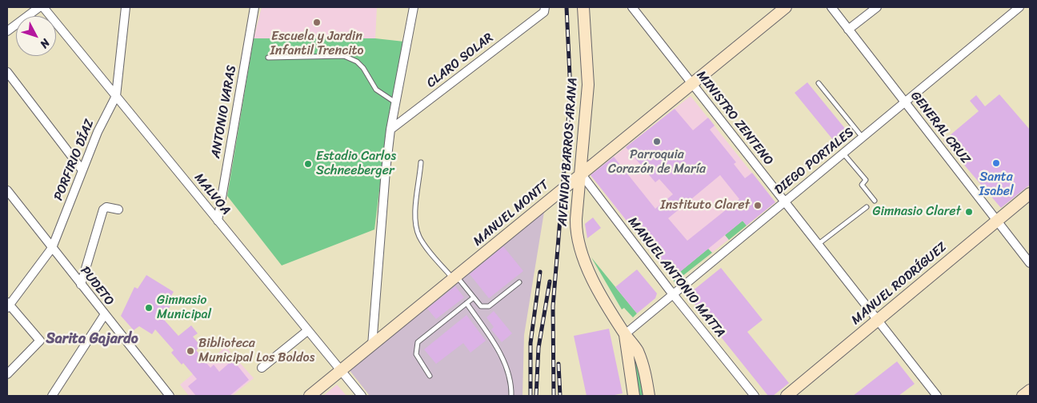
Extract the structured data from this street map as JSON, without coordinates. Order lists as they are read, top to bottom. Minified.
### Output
{"streets":{"street":["CLARO SOLAR","ANTONIO VARAS","MINISTRO ZENTENO","GENERAL CRUZ","AVENIDA BARROS ARANA","PORFIRIO DÍAZ","DIEGO PORTALES","MALVOA","MANUEL MONTT","MANUEL ANTONIO MATTA","MANUEL RODRÍGUEZ","PUDETO"]},"crossings":[["ANTONIO VARAS","MALVOA"],["MINISTRO ZENTENO","DIEGO PORTALES"],["MINISTRO ZENTENO","MANUEL MONTT"],["MINISTRO ZENTENO","MANUEL RODRÍGUEZ"],["GENERAL CRUZ","DIEGO PORTALES"],["GENERAL CRUZ","MANUEL RODRÍGUEZ"],["AVENIDA BARROS ARANA","DIEGO PORTALES"],["AVENIDA BARROS ARANA","MANUEL MONTT"],["AVENIDA BARROS ARANA","MANUEL ANTONIO MATTA"],["PORFIRIO DÍAZ","MALVOA"],["PORFIRIO DÍAZ","PUDETO"],["DIEGO PORTALES","MANUEL ANTONIO MATTA"],["MALVOA","MANUEL MONTT"],["MANUEL MONTT","MANUEL ANTONIO MATTA"]],"districts":["Sarita Gajardo"],"places":["Escuela y Jardin Infantil Trencito","Parroquia Corazón de María","Santa Isabel","Estadio Carlos Schneeberger","Instituto Claret","Gimnasio Claret","Gimnasio Municipal","Biblioteca Municipal Los Boldos"],"north":"bottom right"}
